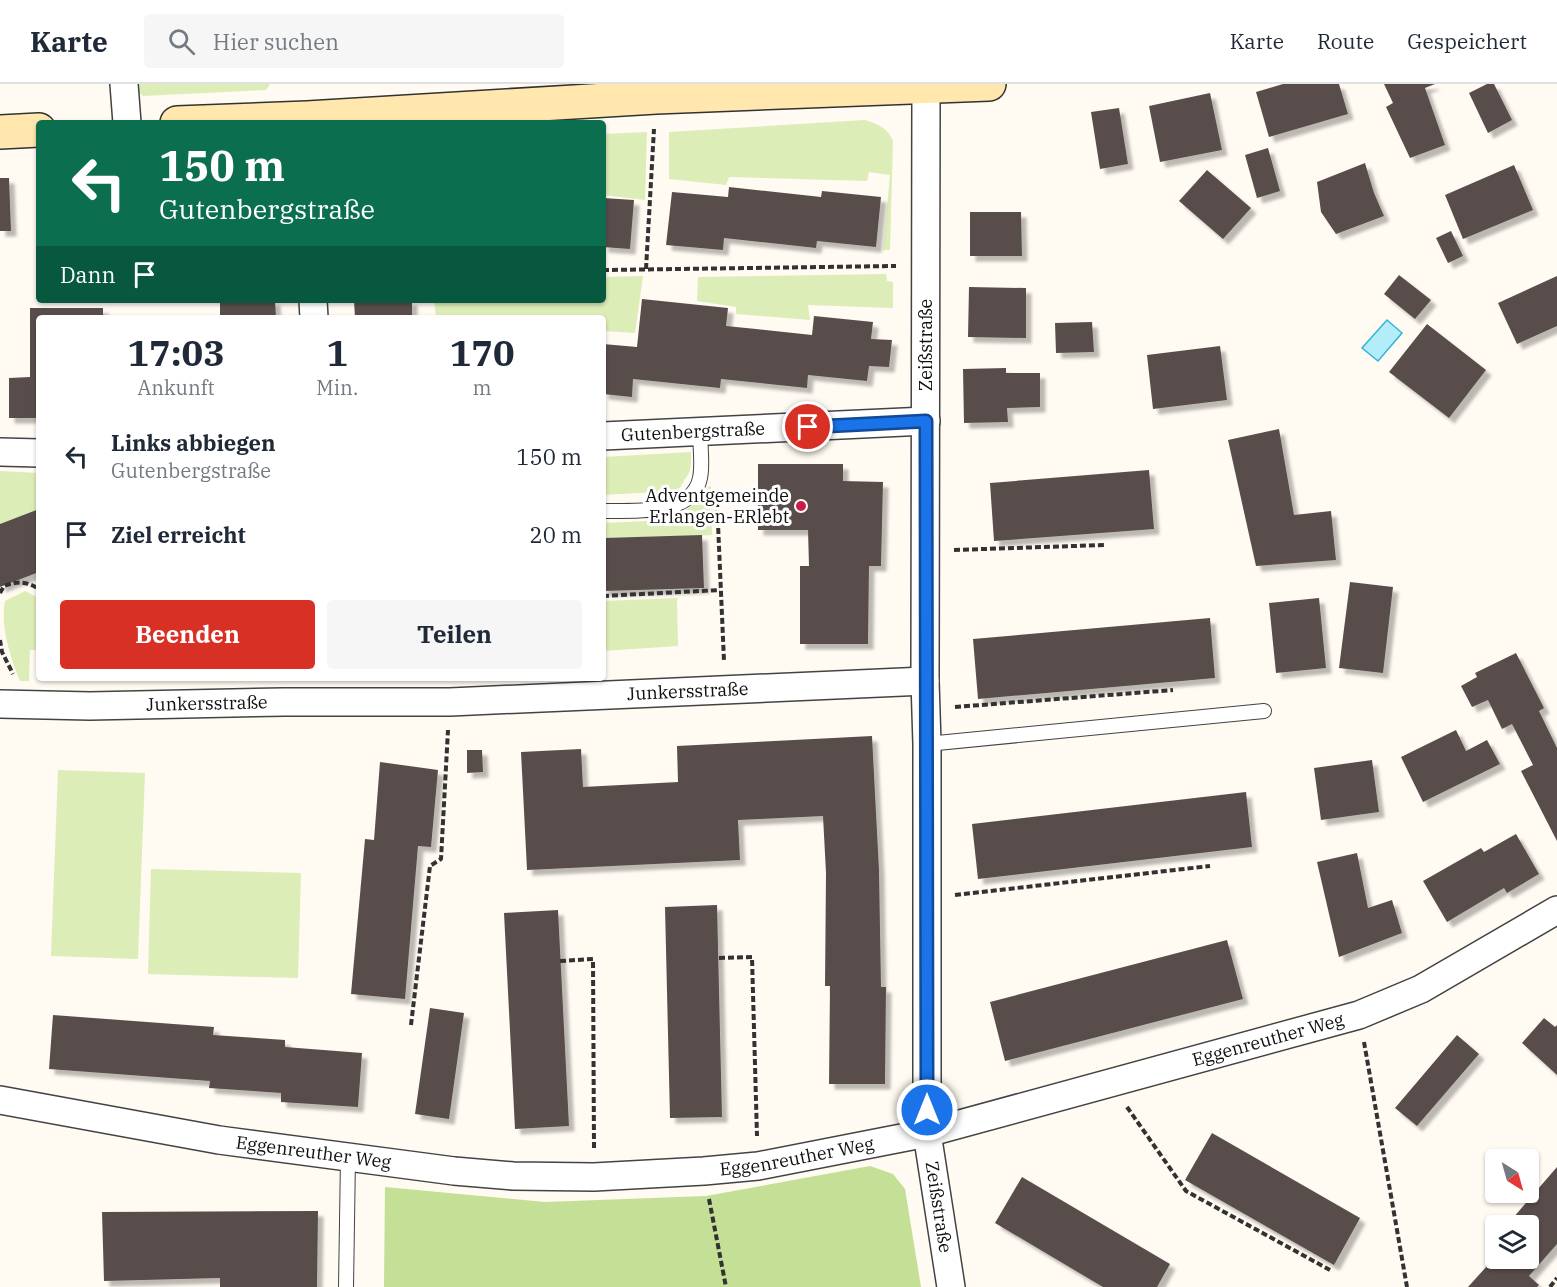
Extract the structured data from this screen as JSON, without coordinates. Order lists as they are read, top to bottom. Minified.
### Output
{"streets":{"street":["Zeißstraße","Gutenbergstraße","Junkersstraße","Eggenreuther Weg"]},"crossings":[["Zeißstraße","Gutenbergstraße"],["Zeißstraße","Junkersstraße"],["Zeißstraße","Eggenreuther Weg"]],"places":["Adventgemeinde Erlangen-ERlebt"],"north":"bottom right","page":{"header":"Karte","search":"Hier suchen","nav":["Karte","Route","Gespeichert"],"turn":["150 m","Gutenbergstraße"],"then":"Dann","eta":["17:03","Ankunft","1","Min.","170","m"],"list":[{"name":"Links abbiegen","note":"Gutenbergstraße","value":"150 m"},{"name":"Ziel erreicht","value":"20 m"}],"buttons":["Beenden","Teilen"]}}
